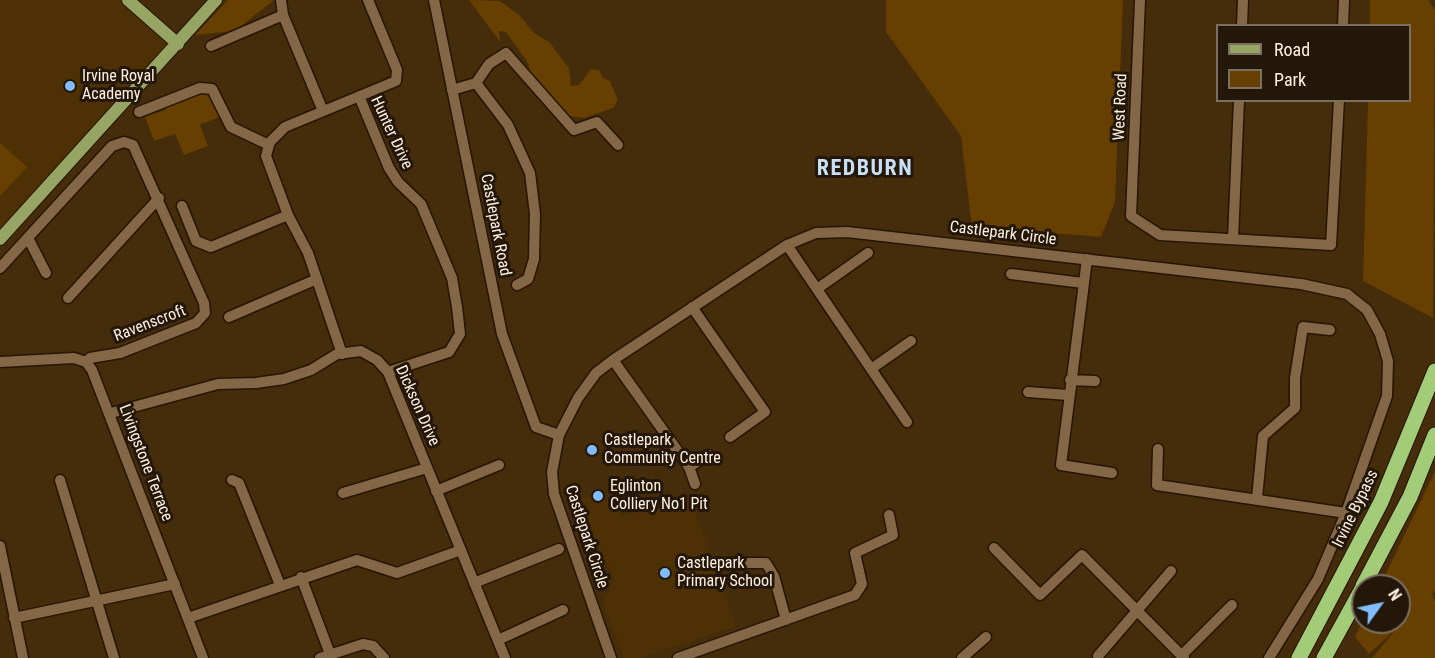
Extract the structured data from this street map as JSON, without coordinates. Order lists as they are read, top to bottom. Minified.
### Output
{"streets":{"highway":["Irvine Bypass"],"street":["West Road","Hunter Drive","Castlepark Road","Castlepark Circle","Ravenscroft","Dickson Drive","Livingstone Terrace"]},"crossings":[["Hunter Drive","Dickson Drive"],["Castlepark Road","Castlepark Circle"],["Ravenscroft","Livingstone Terrace"]],"districts":["REDBURN"],"places":["Irvine Royal Academy","Castlepark Community Centre","Eglinton Colliery No1 Pit","Castlepark Primary School"],"legend":["Road","Park"],"north":"top right"}
